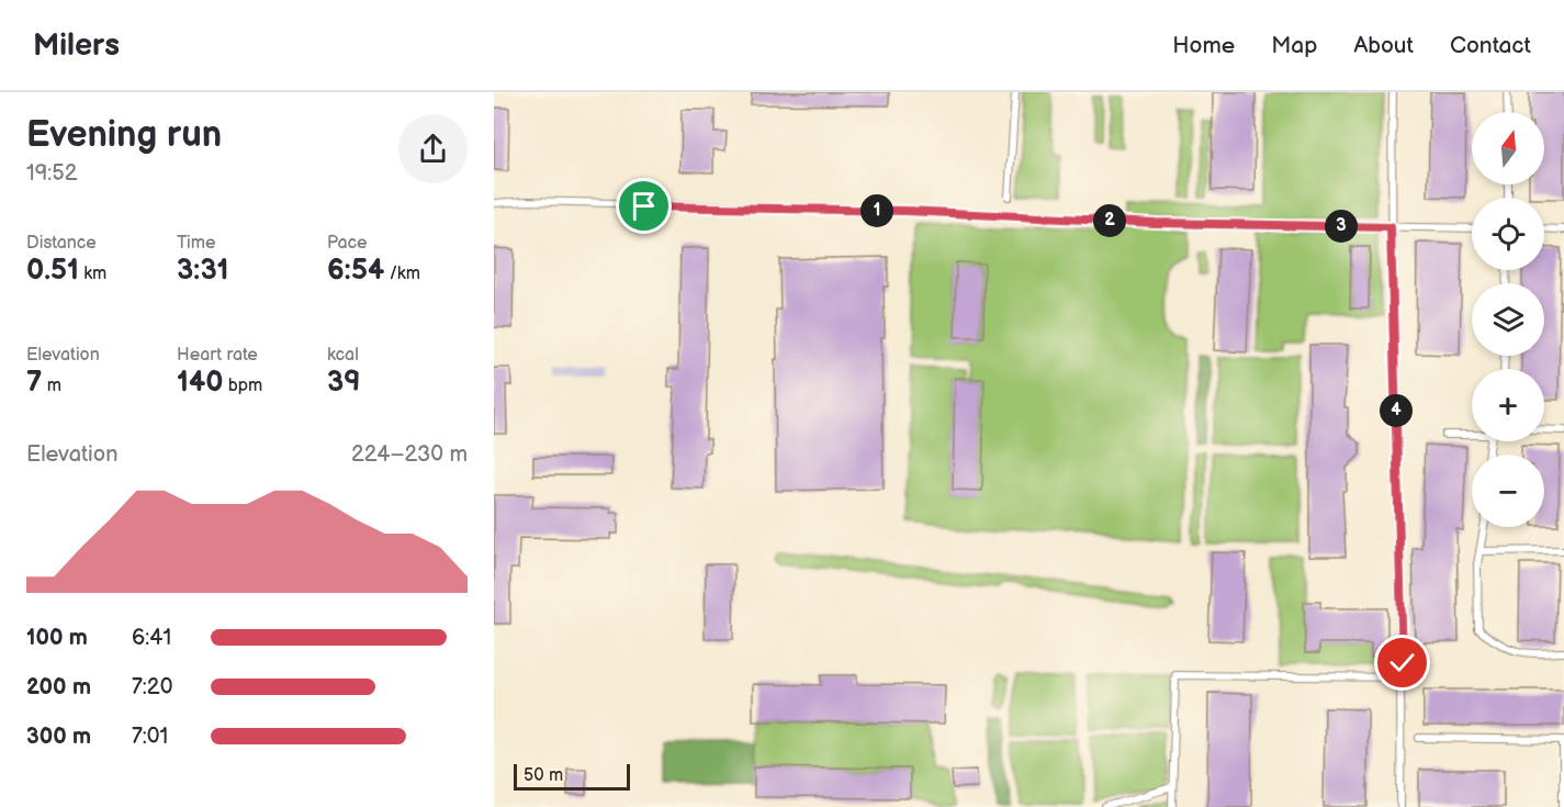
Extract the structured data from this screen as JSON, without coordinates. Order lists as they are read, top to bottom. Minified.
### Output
{"scale_bar":"50 m","north":"top","page":{"header":"Milers","nav":["Home","Map","About","Contact"],"heading":["Evening run","19:52"],"map_buttons":["+","−"],"pins":["1","2","3","4"],"stats":[["Distance","0.51 km"],["Time","3:31"],["Pace","6:54 /km"],["Elevation","7 m"],["Heart rate","140 bpm"],["kcal","39"]],"chart":["Elevation","224–230 m"],"list":[{"name":"100 m","note":"6:41"},{"name":"200 m","note":"7:20"},{"name":"300 m","note":"7:01"}],"scale":"50 m"}}
